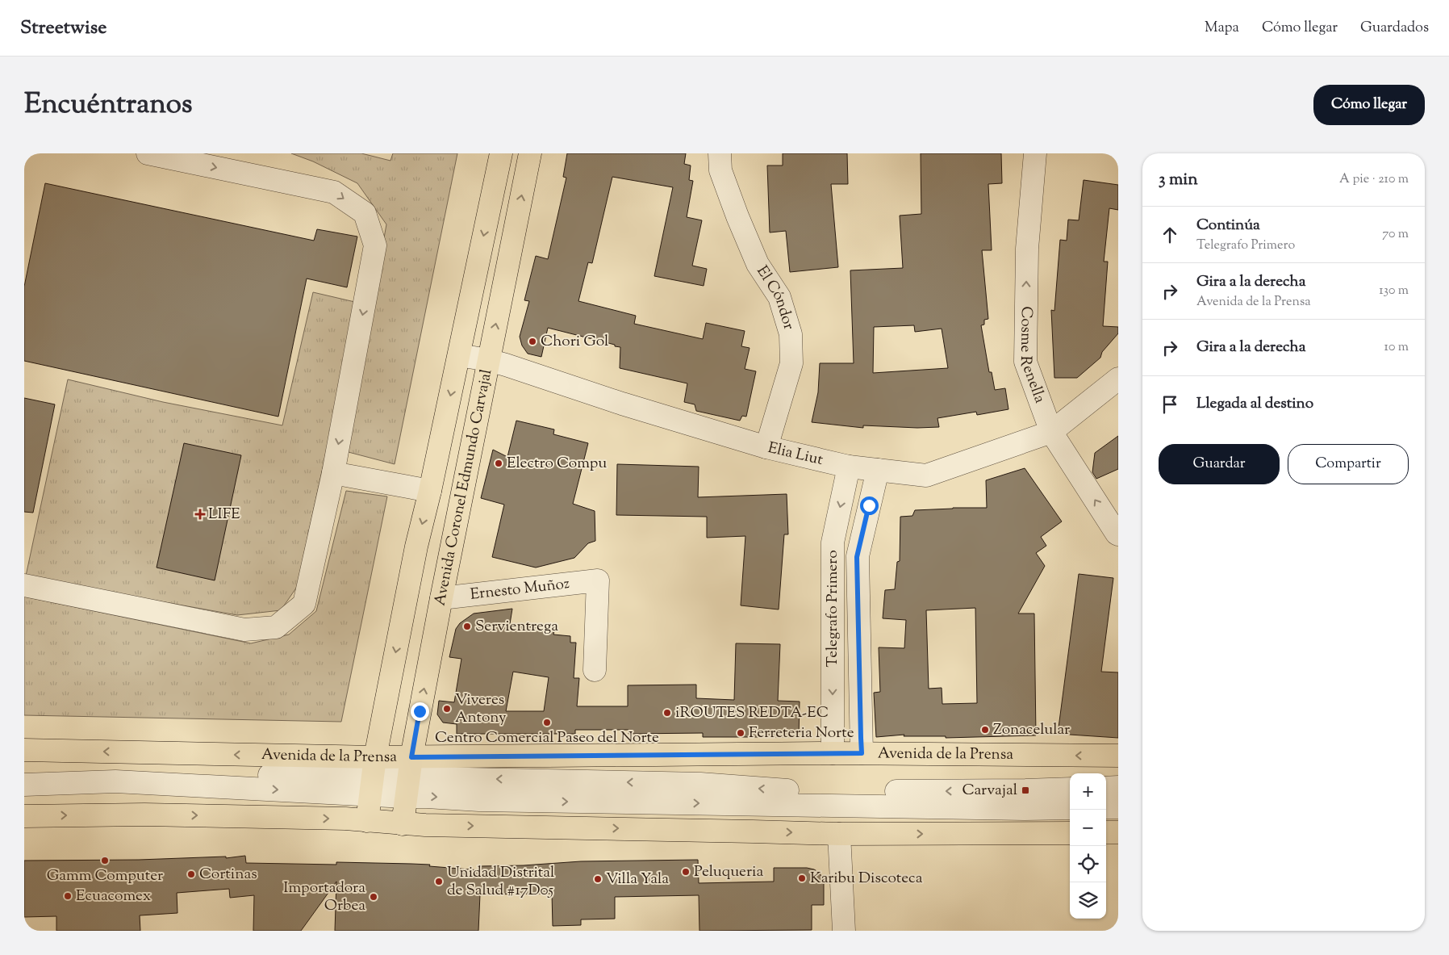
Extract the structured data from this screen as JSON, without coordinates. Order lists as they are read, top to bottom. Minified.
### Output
{"streets":{"main road":["Avenida Coronel Edmundo Carvajal","Avenida de la Prensa"],"street":["El Cóndor","Cosme Renella","Elia Liut","Ernesto Muñoz","Telegrafo Primero"]},"crossings":[["El Cóndor","Elia Liut"],["Cosme Renella","Elia Liut"],["Elia Liut","Avenida Coronel Edmundo Carvajal"],["Elia Liut","Telegrafo Primero"],["Avenida Coronel Edmundo Carvajal","Ernesto Muñoz"],["Avenida Coronel Edmundo Carvajal","Avenida de la Prensa"],["Telegrafo Primero","Avenida de la Prensa"]],"one_way":["Cosme Renella"],"places":{"other":["Chori Gol","Electro Compu","Servientrega","Viveres Antony","iROUTES REDTA-EC","Centro Comercial Paseo del Norte","Zonacelular","Ferreteria Norte","Gamm Computer","Peluqueria","Cortinas","Karibu Discoteca","Villa Yala","Unidad Distrital de Salud #17D05","Ecuacomex","Importadora Orbea"],"health":["LIFE"],"transit":["Carvajal"]},"page":{"header":"Streetwise","nav":["Mapa","Cómo llegar","Guardados"],"title":"Encuéntranos","buttons":["Cómo llegar",["Guardar","Compartir"]],"heading":["3 min","A pie · 210 m"],"list":[["Continúa","Telegrafo Primero","70 m"],["Gira a la derecha","Avenida de la Prensa","130 m"],["Gira a la derecha","10 m"],"Llegada al destino"],"map_buttons":["+","−"]}}
